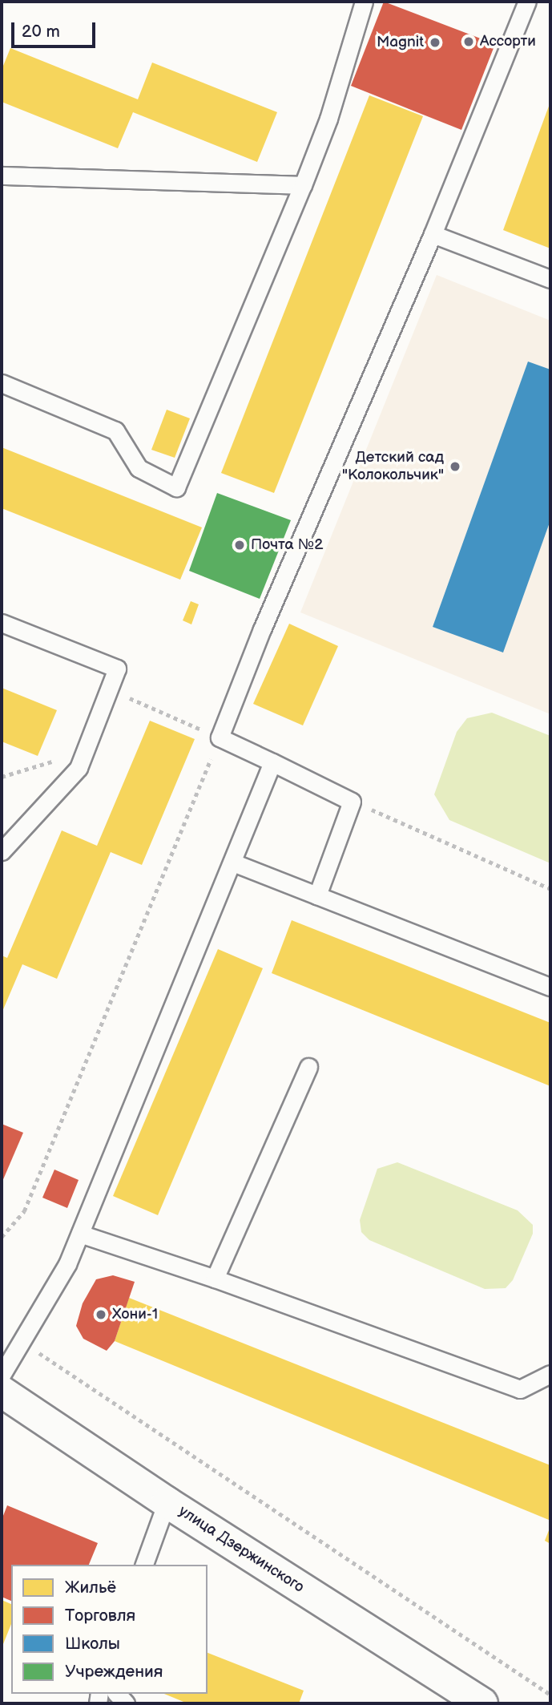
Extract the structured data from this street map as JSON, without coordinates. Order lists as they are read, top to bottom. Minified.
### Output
{"streets":{"street":["улица Дзержинского"]},"places":["Ассорти","Magnit","Детский сад \"Колокольчик\"","Почта №2","Хони-1"],"legend":["Жильё","Торговля","Школы","Учреждения"],"scale_bar":"20 m"}
